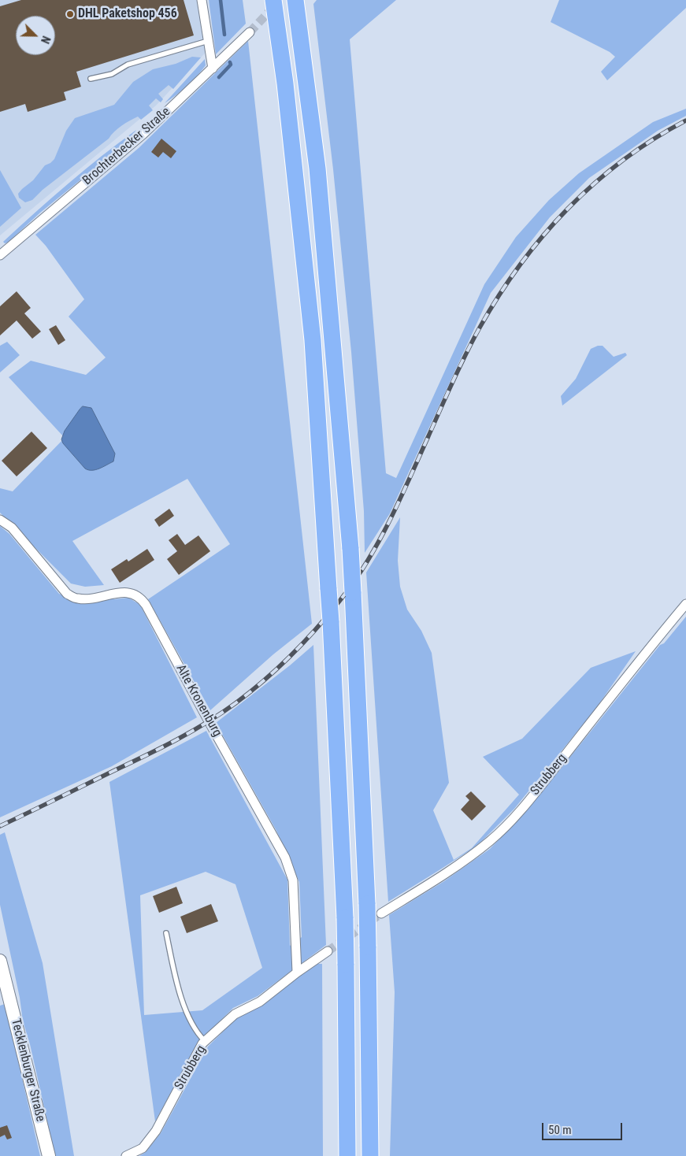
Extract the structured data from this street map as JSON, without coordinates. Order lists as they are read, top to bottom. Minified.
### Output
{"streets":{"main road":["Tecklenburger Straße"],"street":["Brochterbecker Straße","Alte Kronenburg","Strubberg"]},"crossings":[["Alte Kronenburg","Strubberg"]],"places":["DHL Paketshop 456"],"scale_bar":"50 m","north":"bottom right"}
